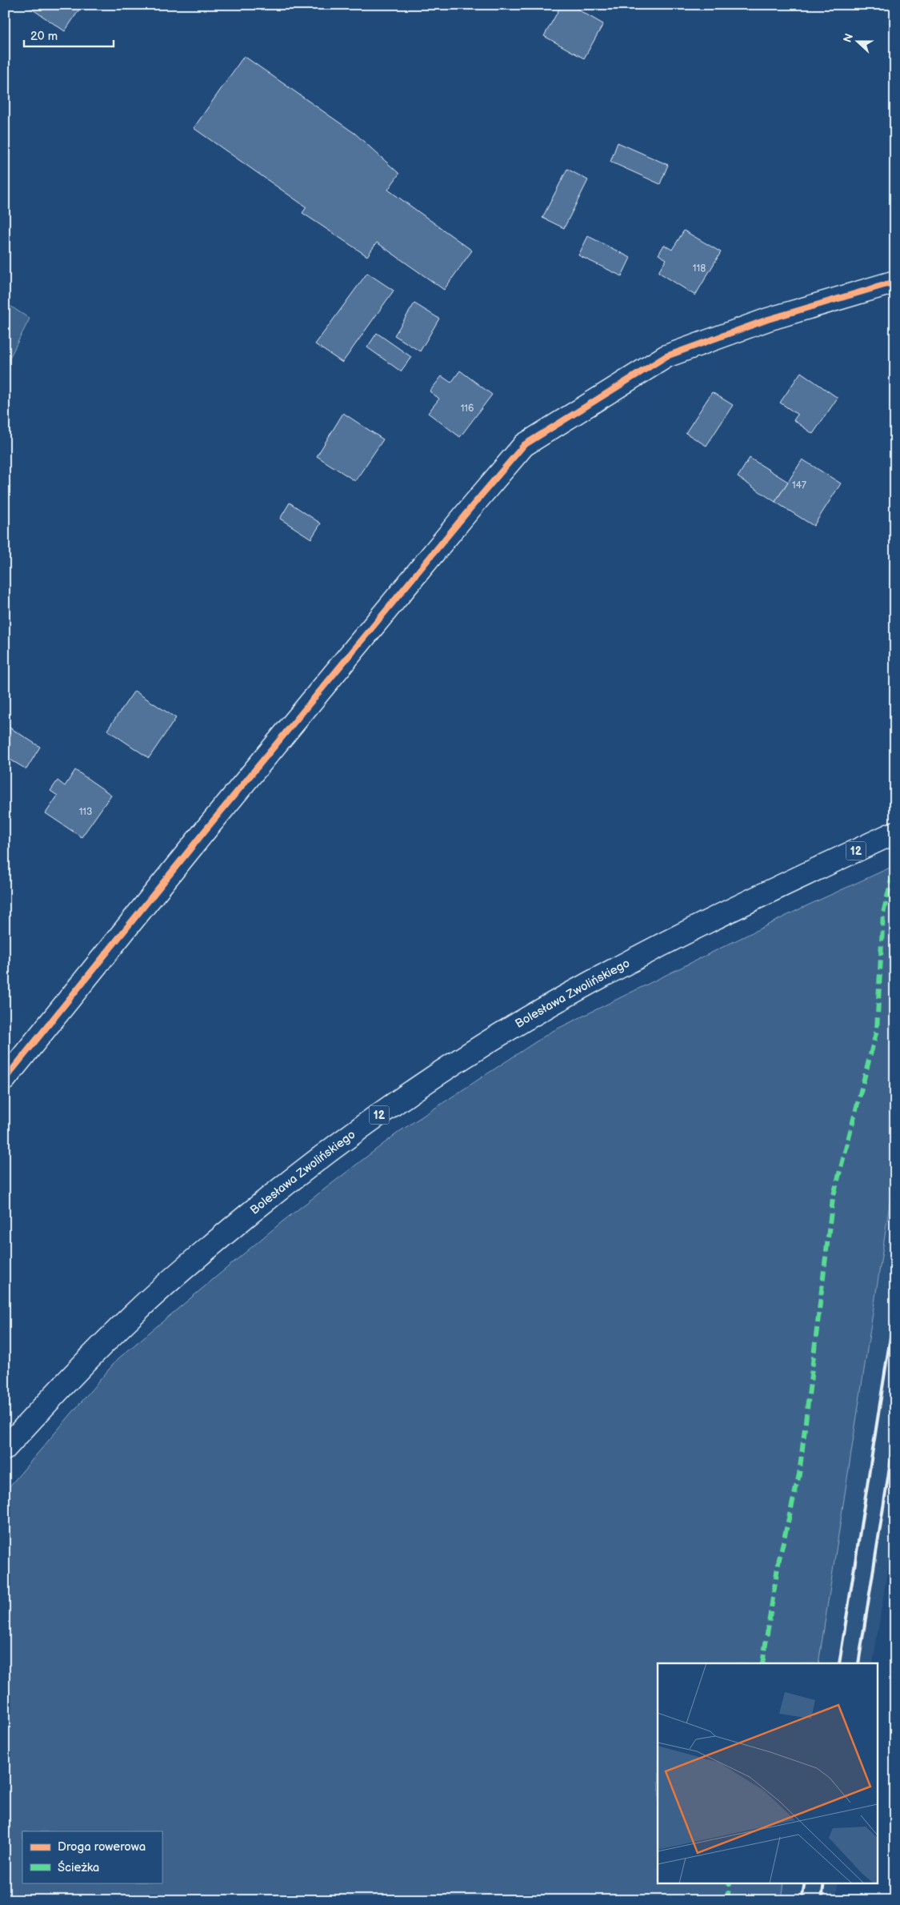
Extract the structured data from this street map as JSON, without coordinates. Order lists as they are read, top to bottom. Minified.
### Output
{"streets":{"street":["12","Bolesława Zwolińskiego"]},"house_numbers":["118","116","147","113"],"legend":["Droga rowerowa","Ścieżka"],"scale_bar":"20 m","north":"left"}
